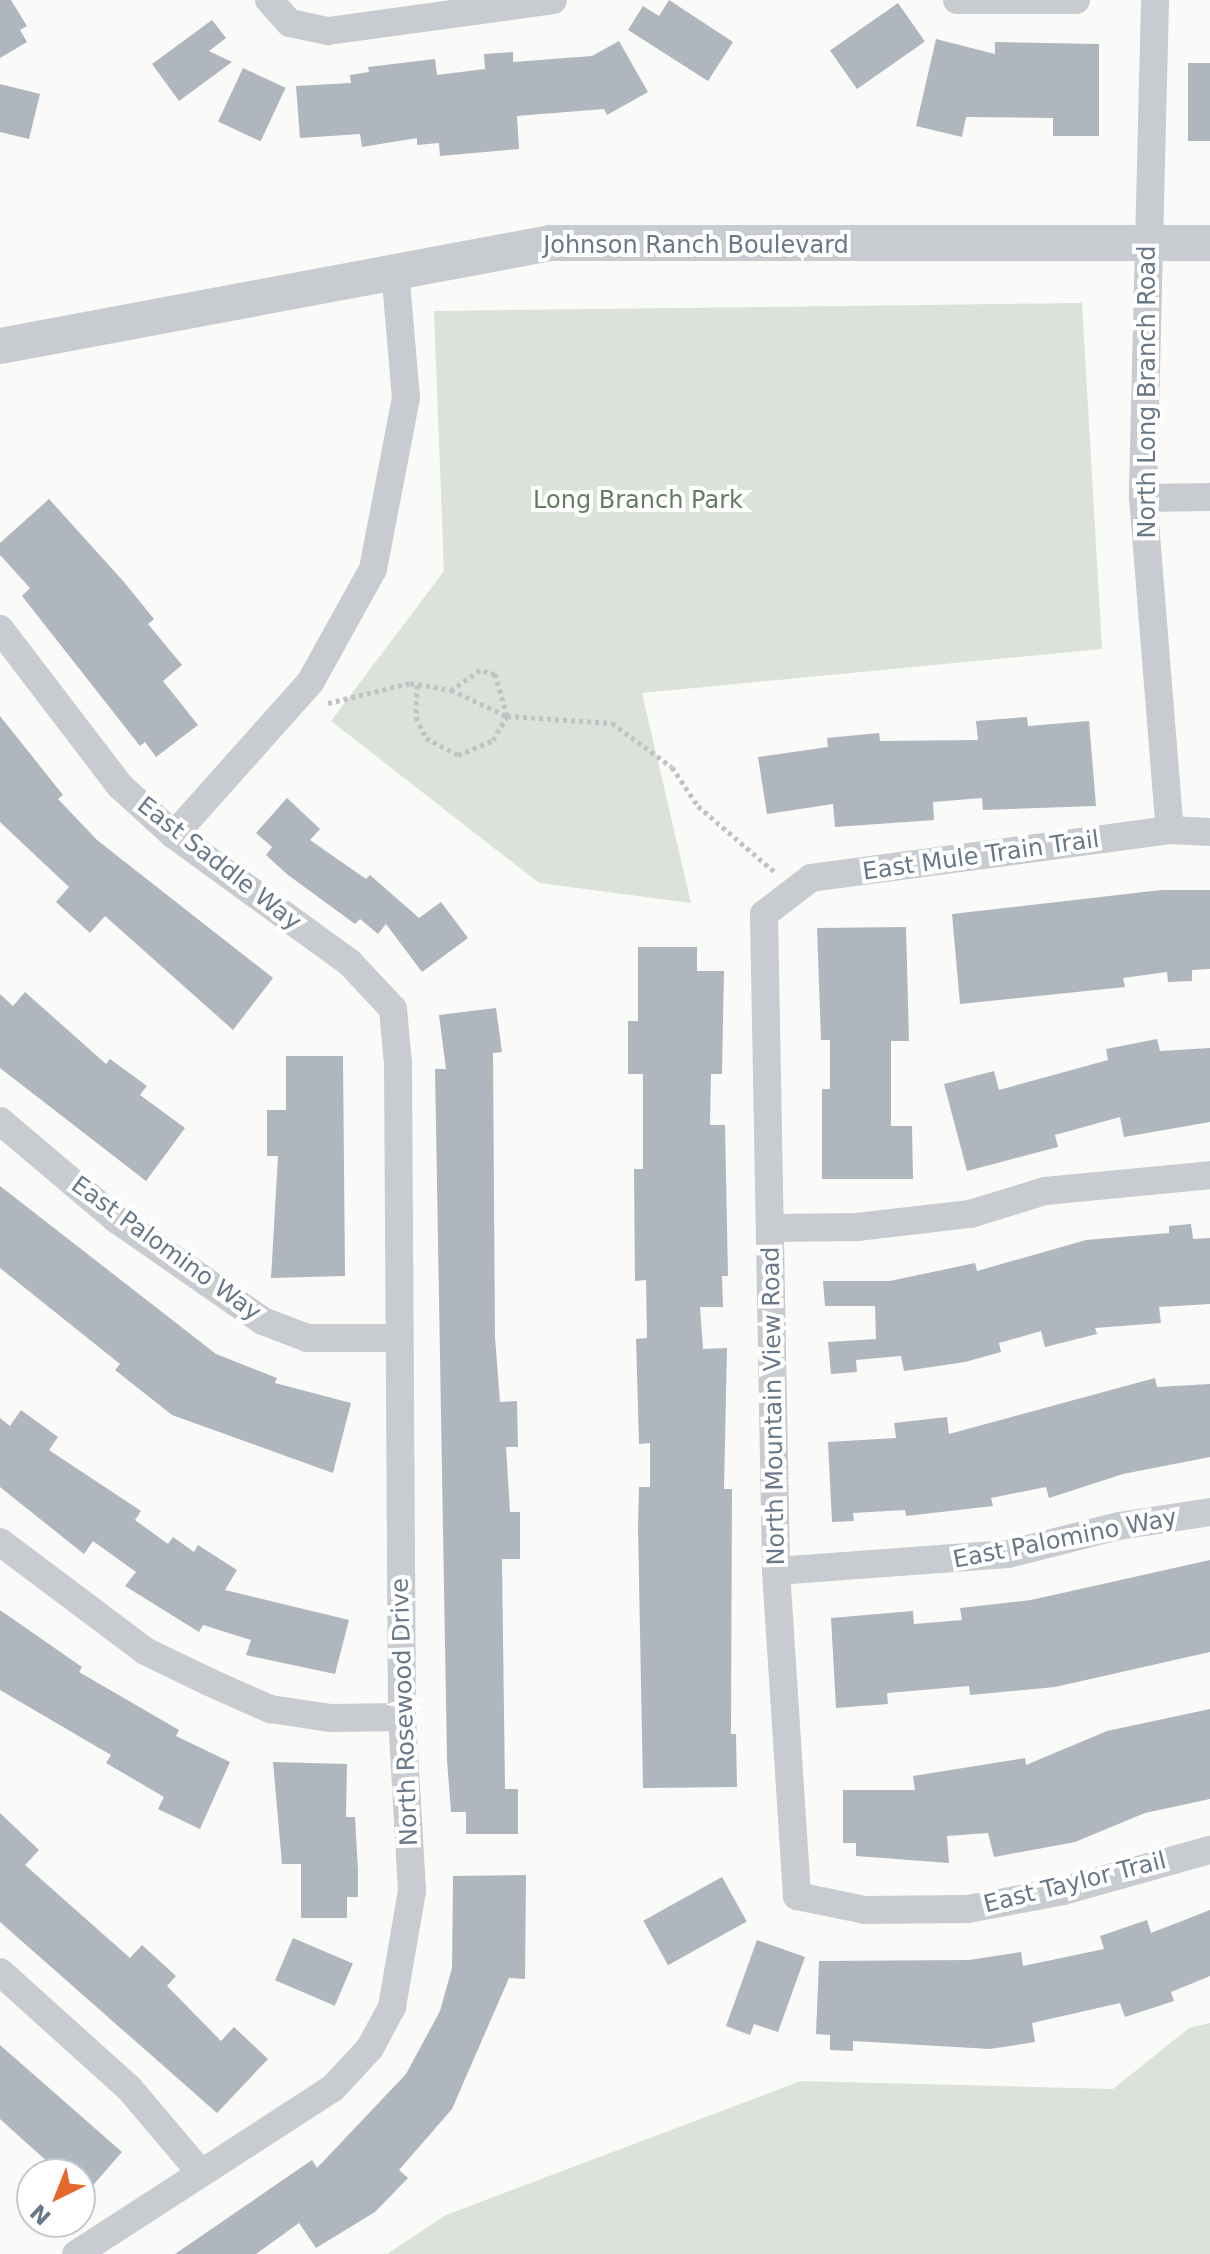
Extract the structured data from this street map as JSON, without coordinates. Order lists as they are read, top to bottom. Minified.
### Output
{"streets":{"street":["Johnson Ranch Boulevard","North Long Branch Road","East Mule Train Trail","East Saddle Way","East Palomino Way","North Mountain View Road","North Rosewood Drive","East Taylor Trail"]},"crossings":[["Johnson Ranch Boulevard","North Long Branch Road"],["North Long Branch Road","East Mule Train Trail"],["East Mule Train Trail","North Mountain View Road"],["East Saddle Way","North Rosewood Drive"],["East Palomino Way","North Mountain View Road"],["East Palomino Way","North Rosewood Drive"],["North Mountain View Road","East Taylor Trail"]],"parks":["Long Branch Park"],"north":"bottom left"}
